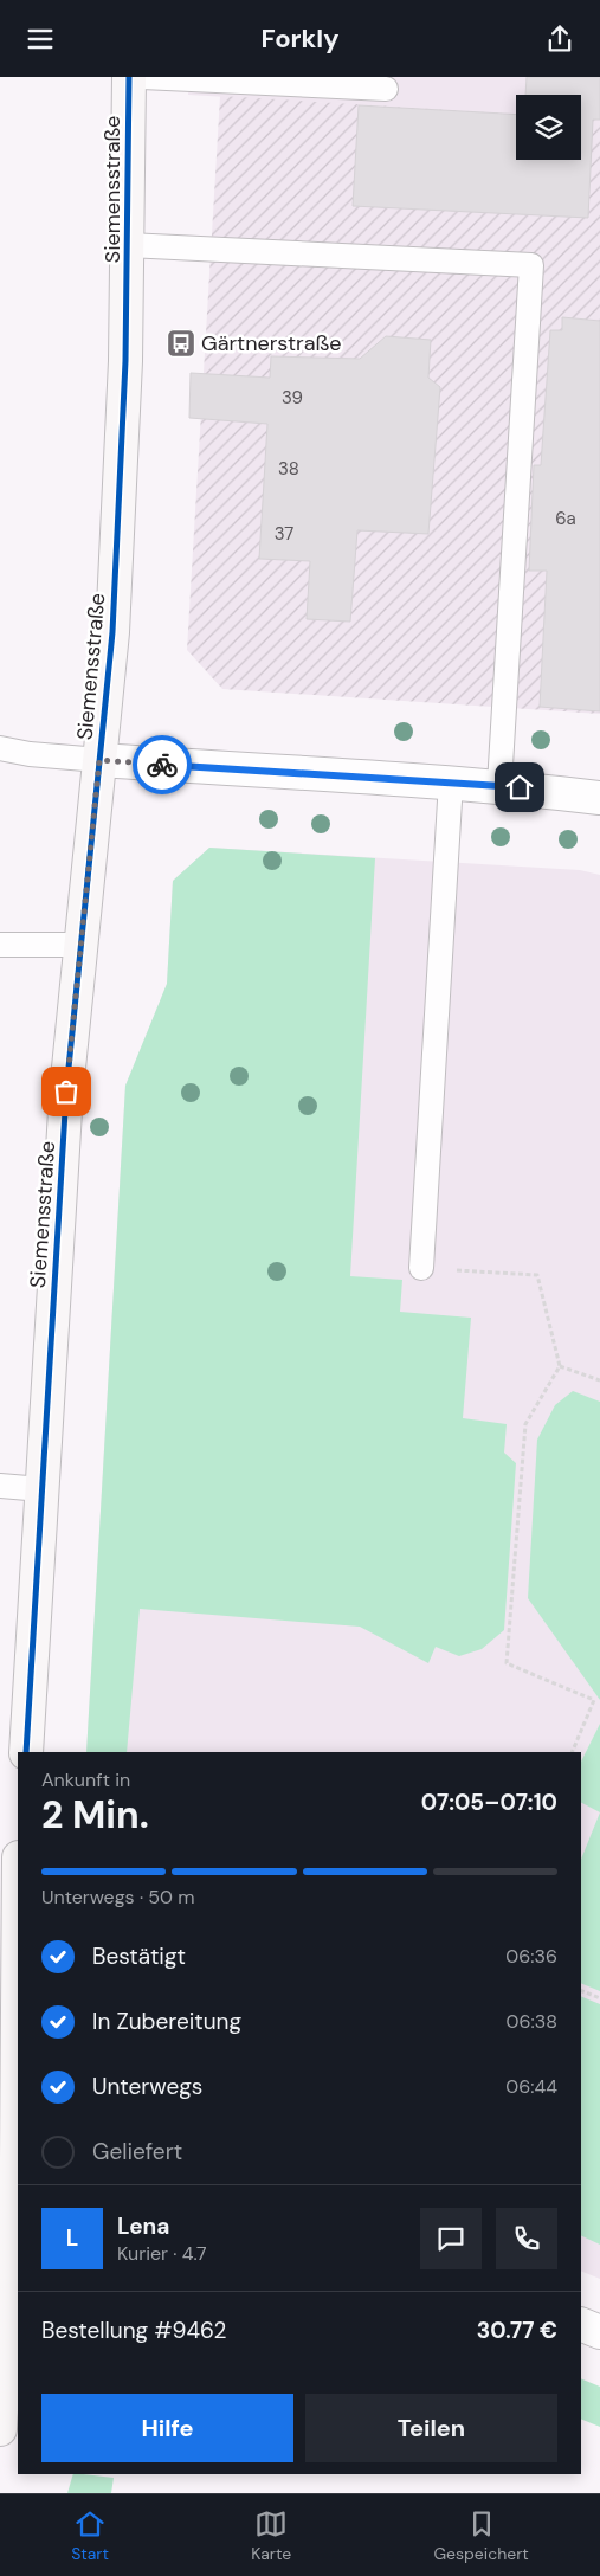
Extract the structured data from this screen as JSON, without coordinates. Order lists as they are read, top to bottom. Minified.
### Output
{"streets":{"street":["Siemensstraße"]},"places":{"bus stop":["Gärtnerstraße"]},"house_numbers":["39","38","6a","37"],"page":{"header":"Forkly","heading":["2 Min.","Ankunft in","07:05–07:10"],"panel":["Lena","Kurier · 4.7","Bestellung #9462","30.77 €"],"bar":"Unterwegs · 50 m","list":[["Bestätigt","06:36"],["In Zubereitung","06:38"],["Unterwegs","06:44"],"Geliefert"],"round":"L","buttons":["Hilfe","Teilen"],"tabs":["Start","Karte","Gespeichert"]}}
